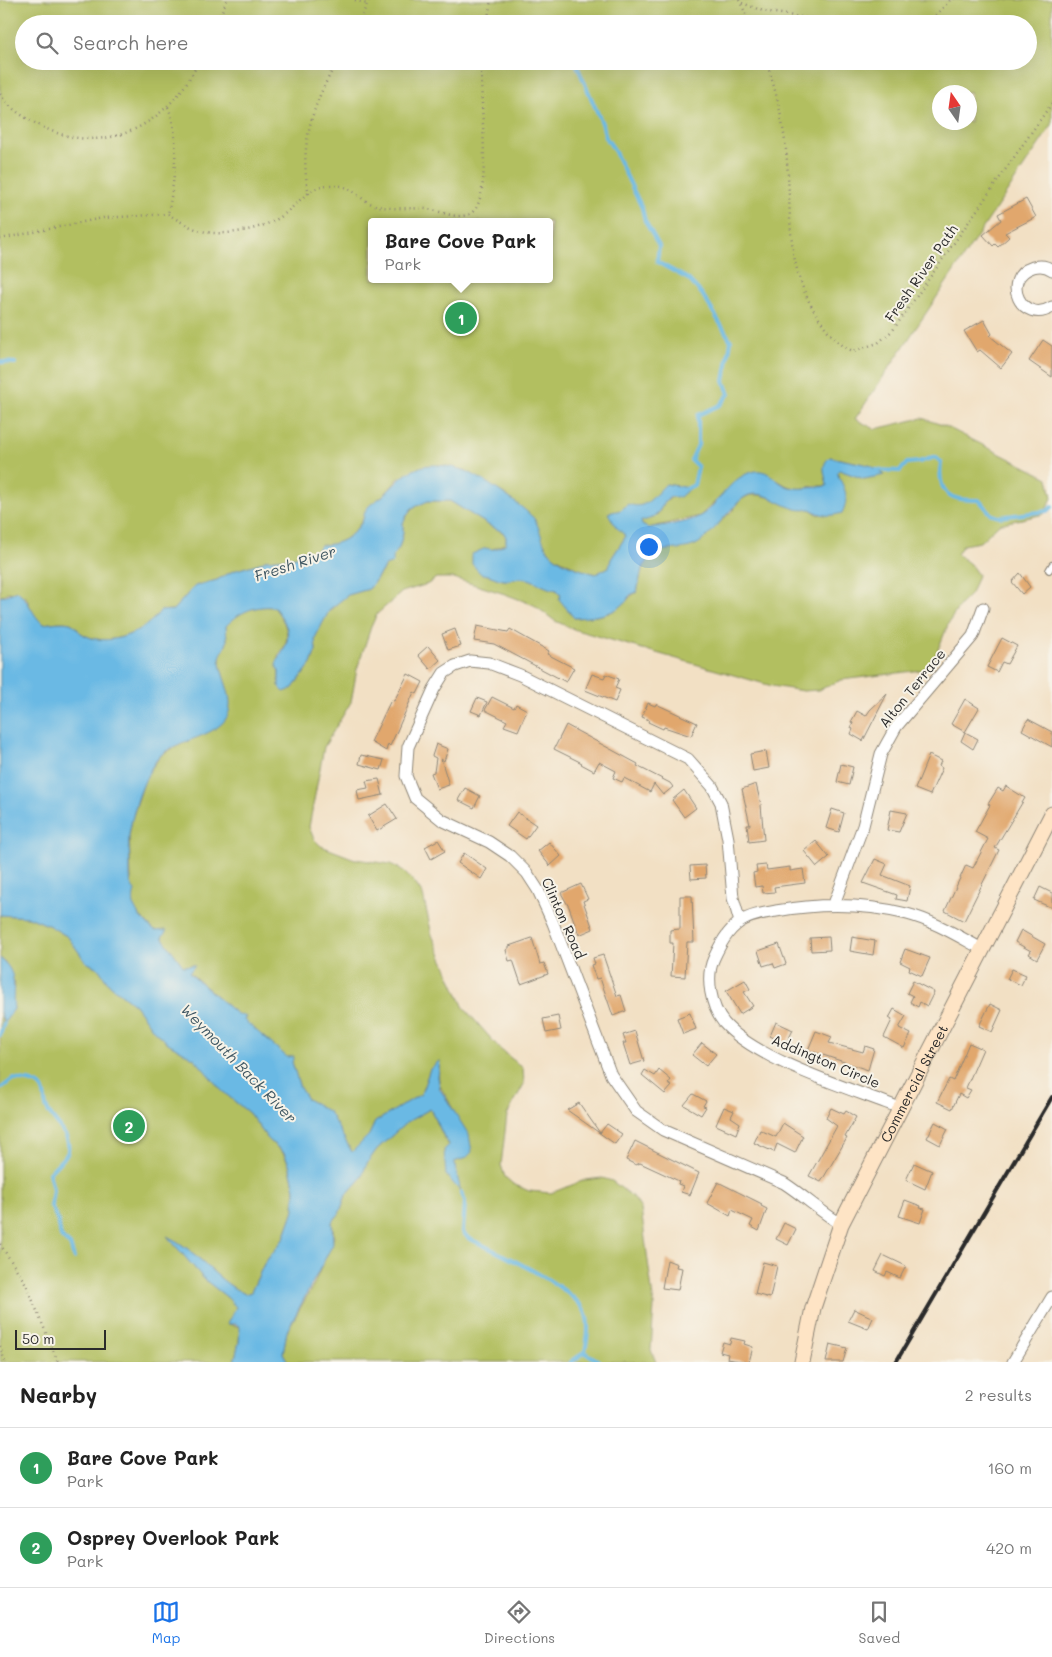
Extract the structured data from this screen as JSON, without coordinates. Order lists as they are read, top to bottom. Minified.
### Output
{"streets":{"main road":["Commercial Street"],"street":["Alton Terrace","Clinton Road","Addington Circle"],"path":["Fresh River Path"]},"crossings":[["Alton Terrace","Addington Circle"],["Clinton Road","Addington Circle"],["Clinton Road","Commercial Street"],["Addington Circle","Commercial Street"]],"water":["Fresh River","Weymouth Back River"],"scale_bar":"50 m","north":"top","page":{"search":"Search here","popup":["Bare Cove Park","Park"],"pins":["1","2"],"scale":"50 m","heading":["Nearby","2 results"],"list":[{"mark":"1","name":"Bare Cove Park","note":"Park","value":"160 m"},{"mark":"2","name":"Osprey Overlook Park","note":"Park","value":"420 m"}],"nav":["Map","Directions","Saved"]}}
